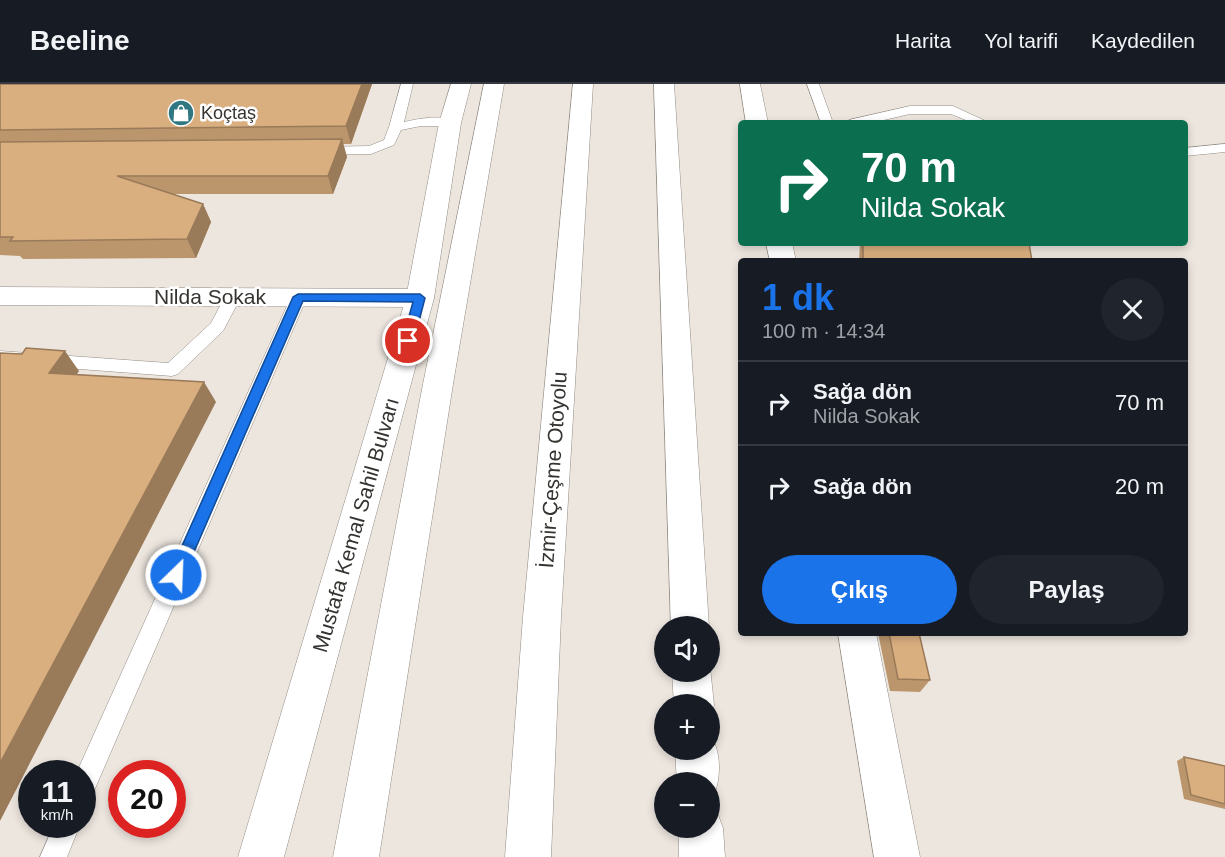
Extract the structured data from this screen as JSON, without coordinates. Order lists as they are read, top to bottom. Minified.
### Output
{"streets":{"main road":["Nilda Sokak","İzmir-Çeşme Otoyolu","Mustafa Kemal Sahil Bulvarı"]},"crossings":[["Nilda Sokak","Mustafa Kemal Sahil Bulvarı"]],"places":{"shop":["Koçtaş"]},"page":{"header":"Beeline","nav":["Harita","Yol tarifi","Kaydedilen"],"turn":["70 m","Nilda Sokak"],"heading":["1 dk","100 m · 14:34"],"list":[{"name":"Sağa dön","note":"Nilda Sokak","value":"70 m"},{"name":"Sağa dön","value":"20 m"}],"buttons":["Çıkış","Paylaş"],"map_buttons":["+","−"],"speed":"11 km/h","limit":"20"}}
